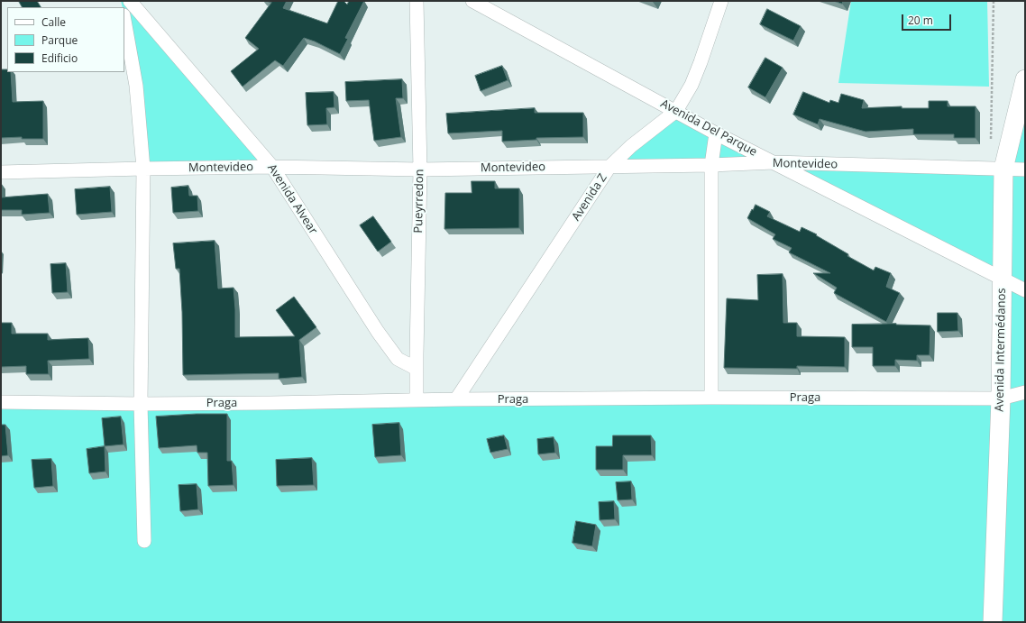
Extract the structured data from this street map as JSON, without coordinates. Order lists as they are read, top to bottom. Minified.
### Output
{"streets":{"main road":["Avenida Intermédanos"],"street":["Avenida Del Parque","Montevideo","Avenida Z","Avenida Alvear","Pueyrredon","Praga"]},"crossings":[["Avenida Del Parque","Montevideo"],["Avenida Del Parque","Avenida Z"],["Avenida Del Parque","Avenida Intermédanos"],["Montevideo","Avenida Z"],["Montevideo","Avenida Alvear"],["Montevideo","Pueyrredon"],["Montevideo","Avenida Intermédanos"],["Avenida Z","Praga"],["Avenida Alvear","Pueyrredon"],["Pueyrredon","Praga"],["Avenida Intermédanos","Praga"]],"legend":["Calle","Parque","Edificio"],"scale_bar":"20 m"}
